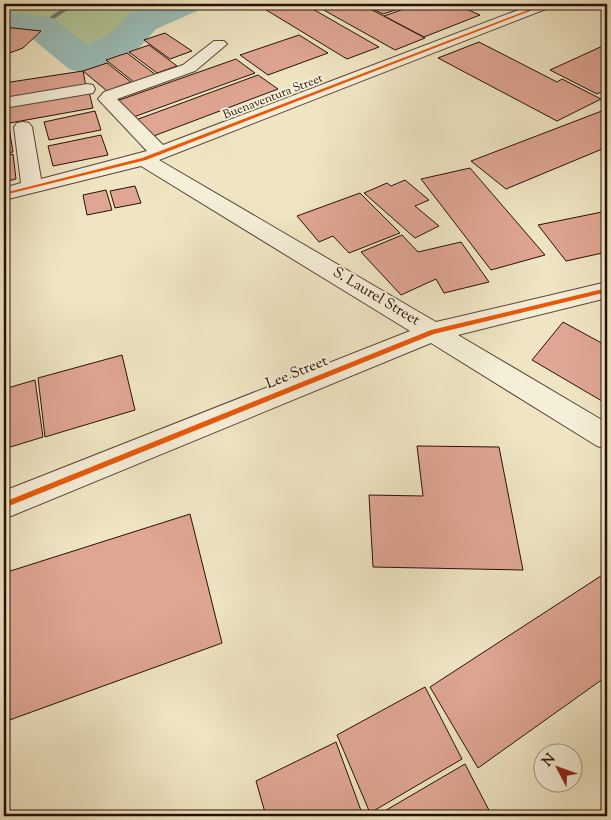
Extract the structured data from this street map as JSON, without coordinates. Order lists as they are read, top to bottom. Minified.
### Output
{"streets":{"street":["Buenaventura Street","S. Laurel Street","Lee Street"]},"crossings":[["Buenaventura Street","S. Laurel Street"],["S. Laurel Street","Lee Street"]],"north":"top left"}
